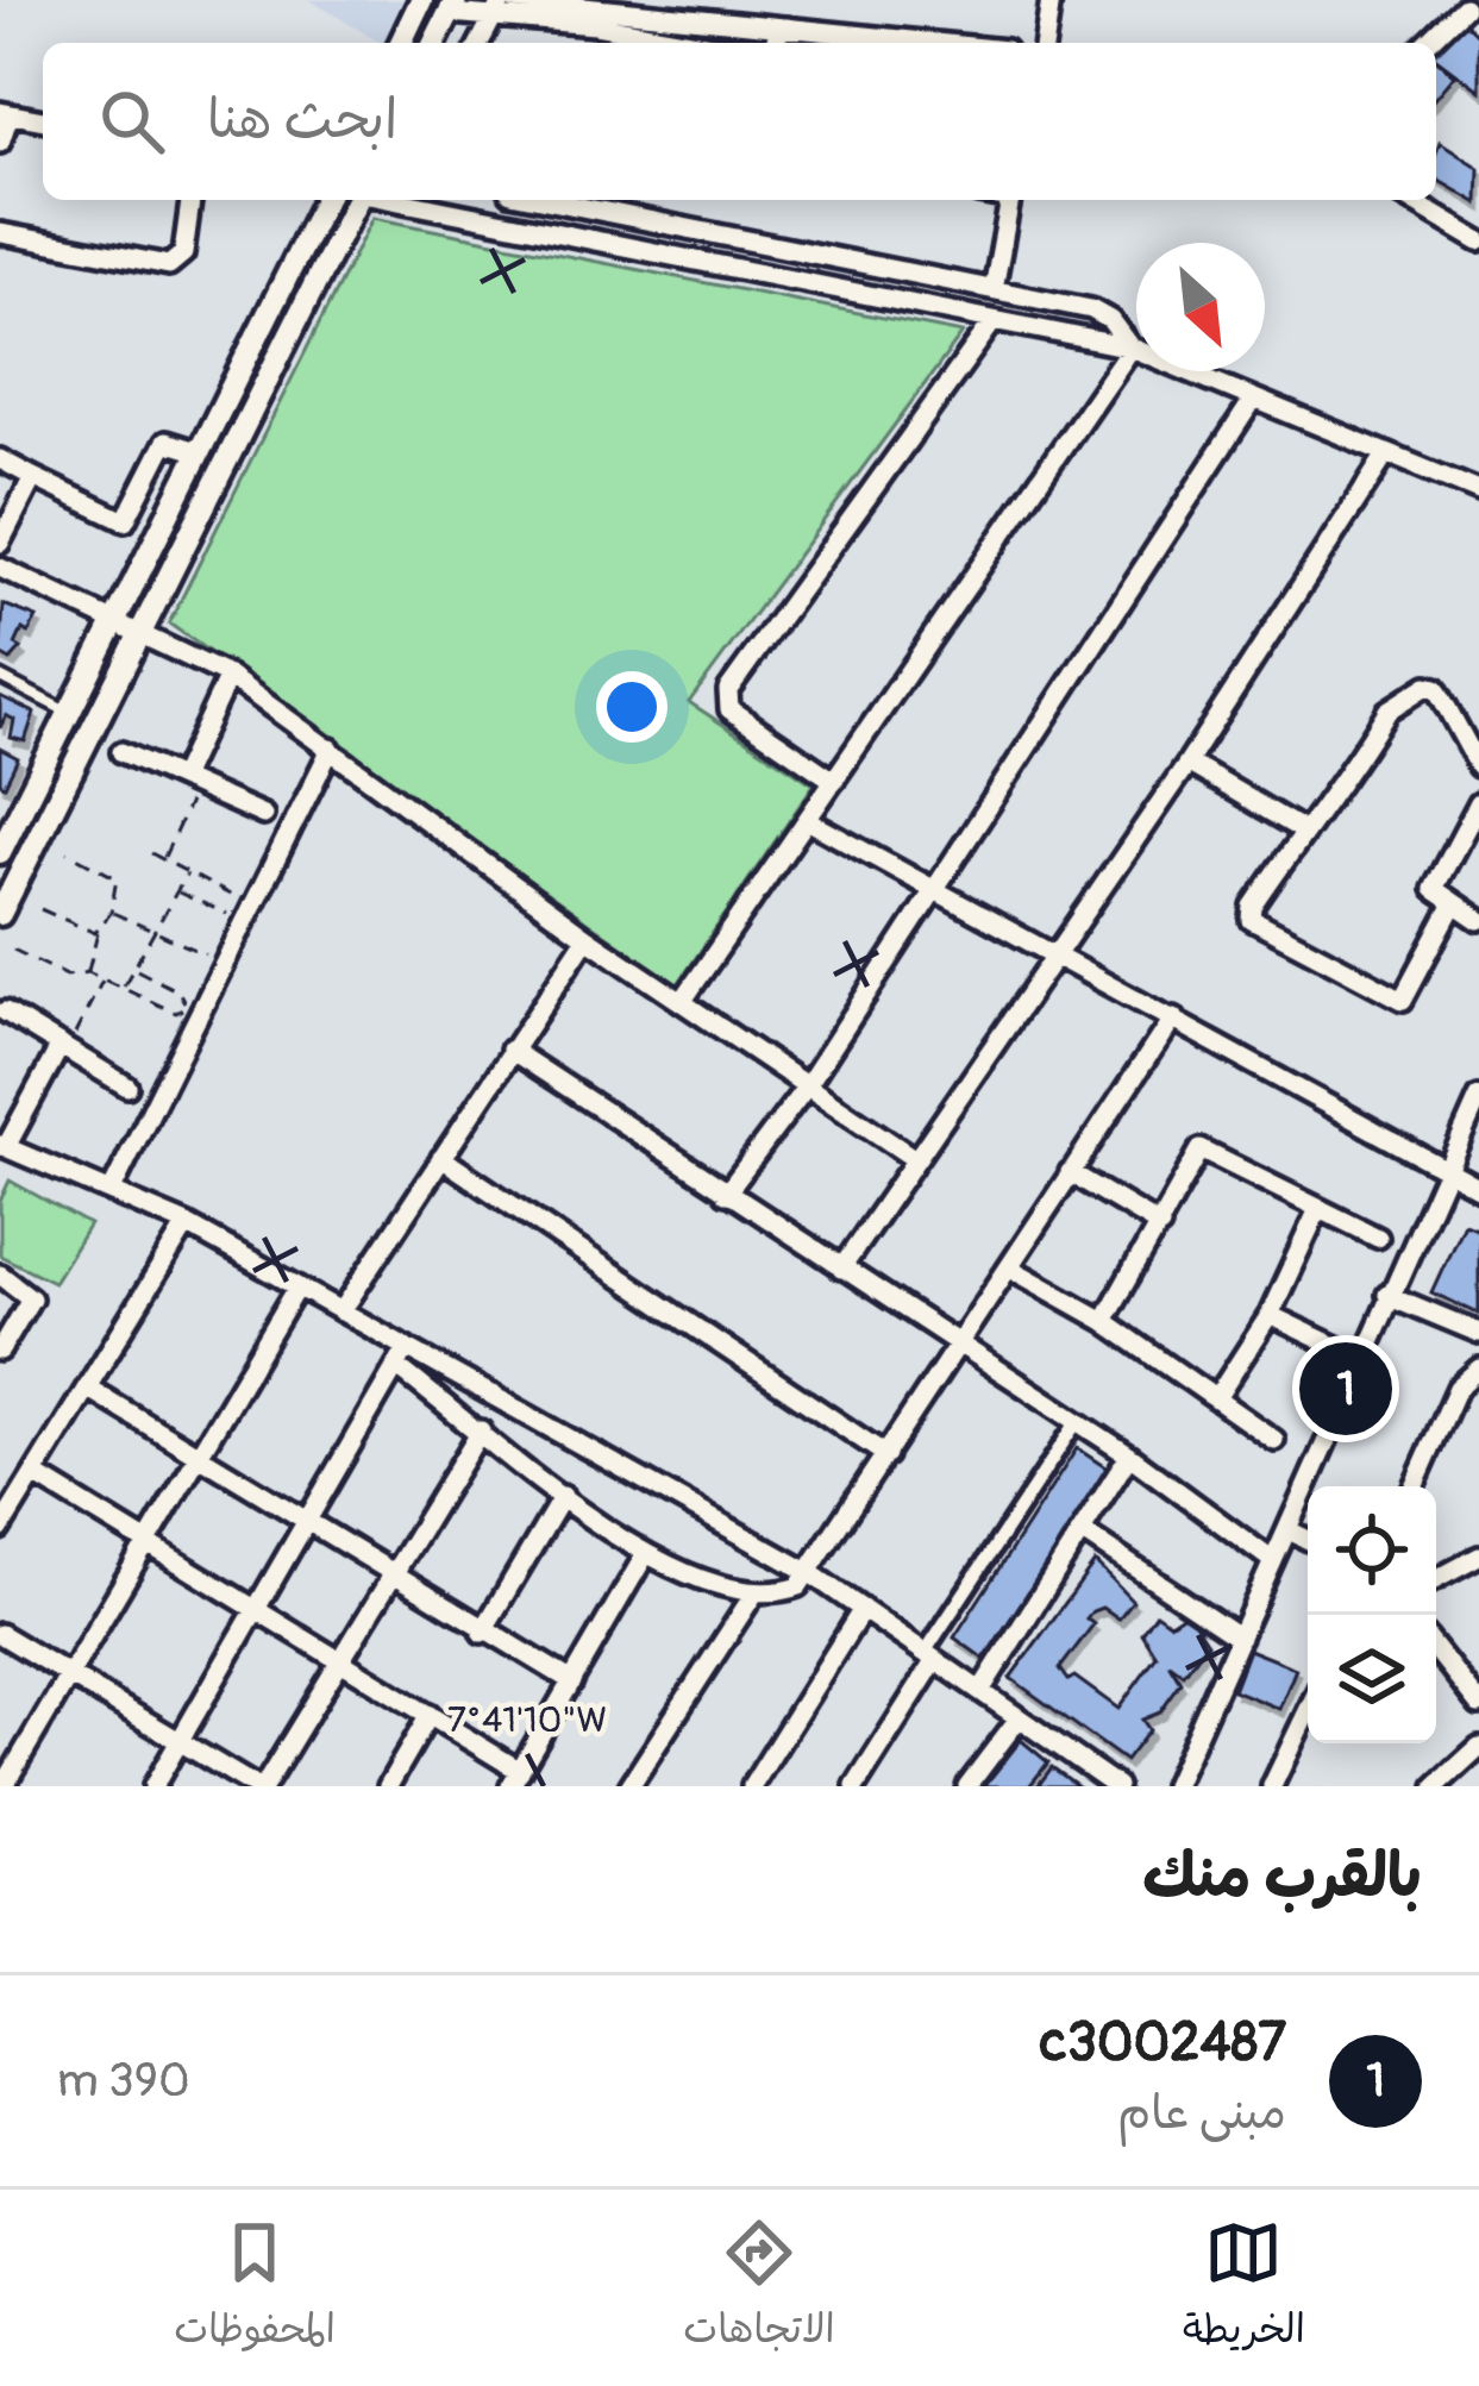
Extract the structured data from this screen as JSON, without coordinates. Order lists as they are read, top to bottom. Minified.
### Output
{"north":"bottom right","page":{"search":"ابحث هنا","pins":"1","heading":"بالقرب منك","list":[{"mark":"1","name":"c3002487","note":"مبنى عام","value":"390 m"}],"nav":["الخريطة","الاتجاهات","المحفوظات"]},"coordinates":["7°41'10\"W"]}
